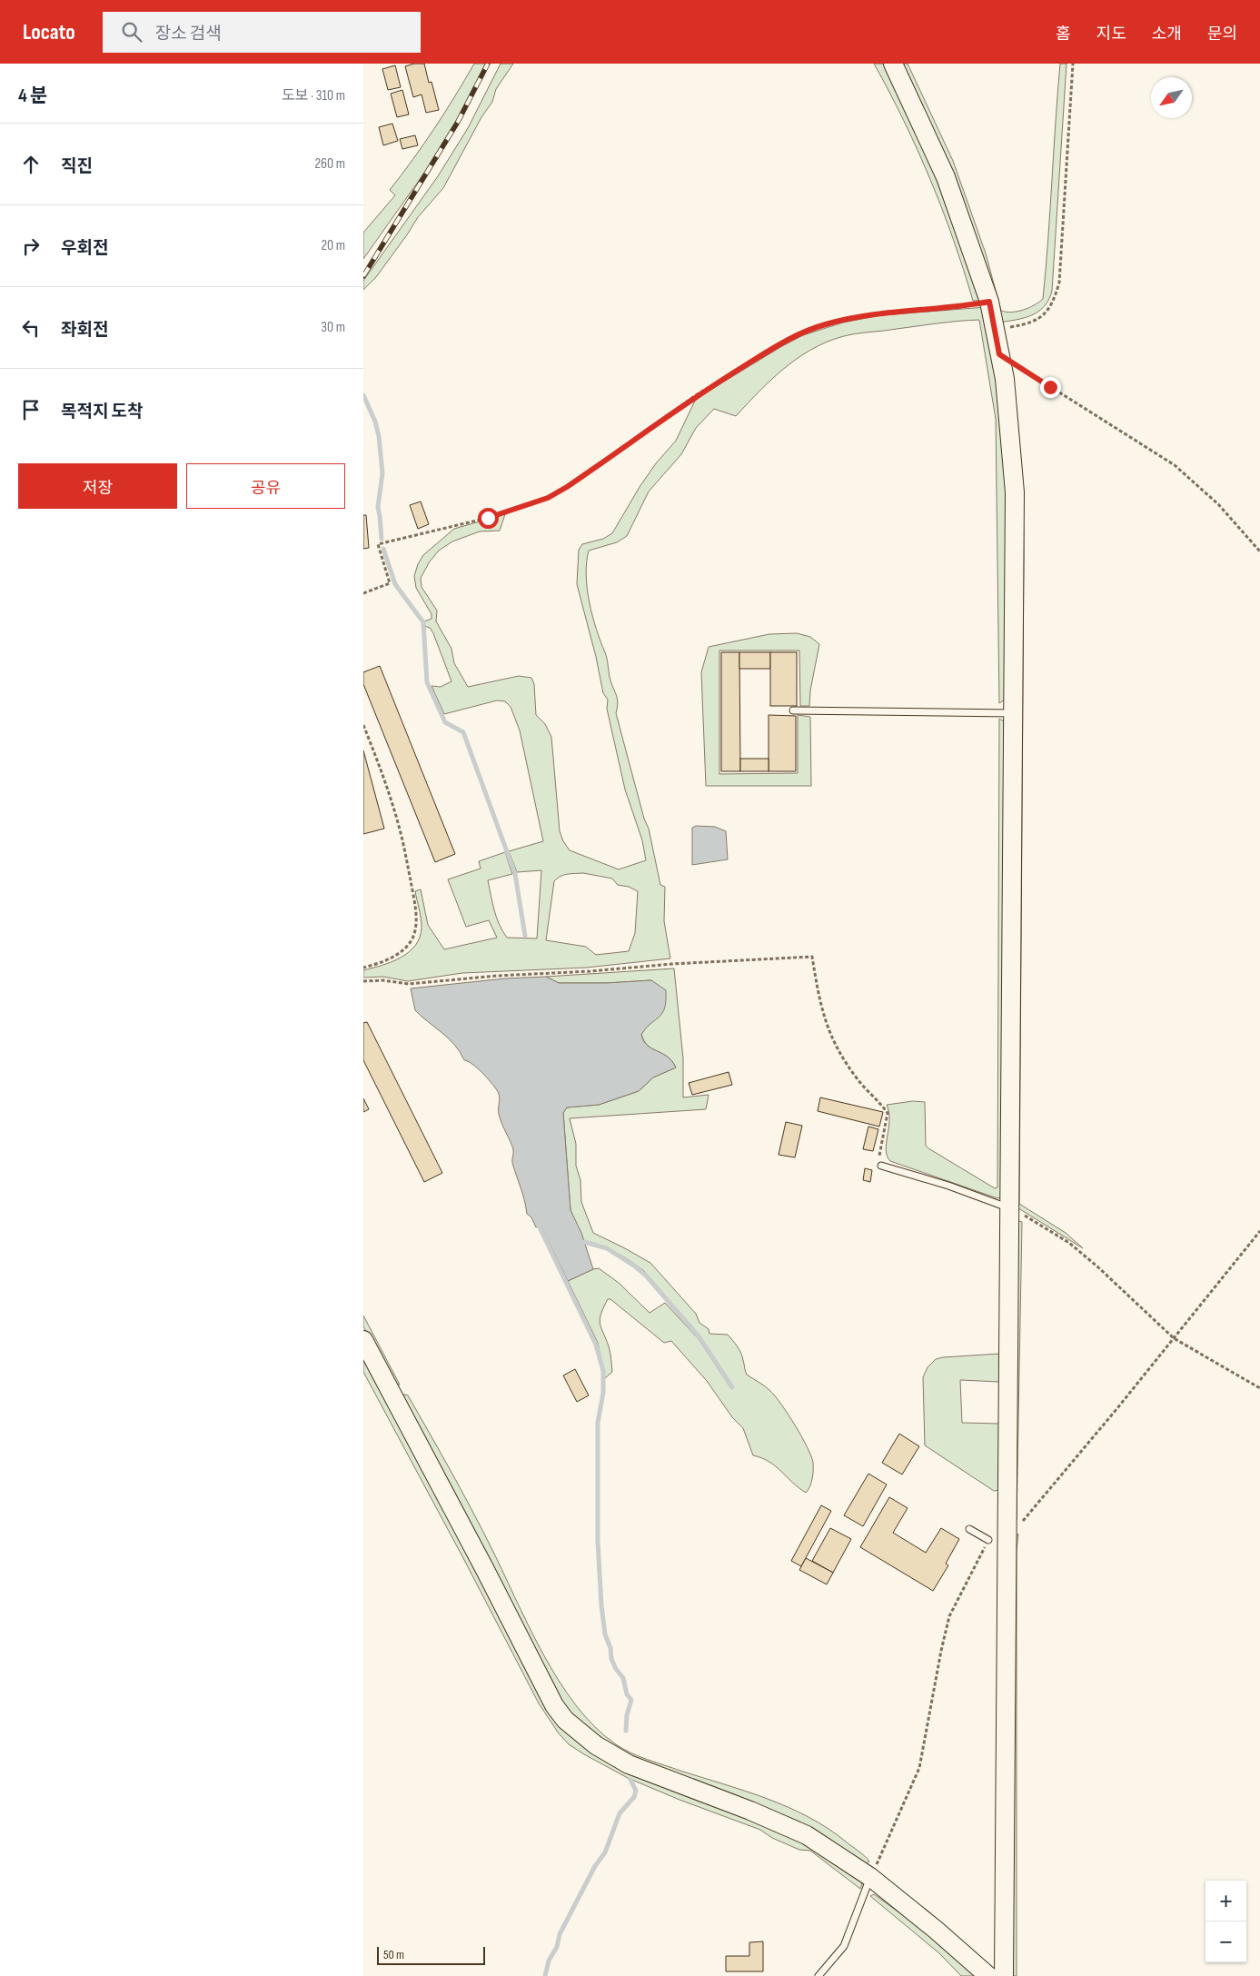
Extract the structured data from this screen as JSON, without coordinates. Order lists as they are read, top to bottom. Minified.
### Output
{"scale_bar":"50 m","north":"bottom left","page":{"header":"Locato","search":"장소 검색","nav":["홈","지도","소개","문의"],"heading":["4 분","도보 · 310 m"],"list":[["직진","260 m"],["우회전","20 m"],["좌회전","30 m"],"목적지 도착"],"buttons":["저장","공유"],"map_buttons":["+","−"],"scale":"50 m"}}
